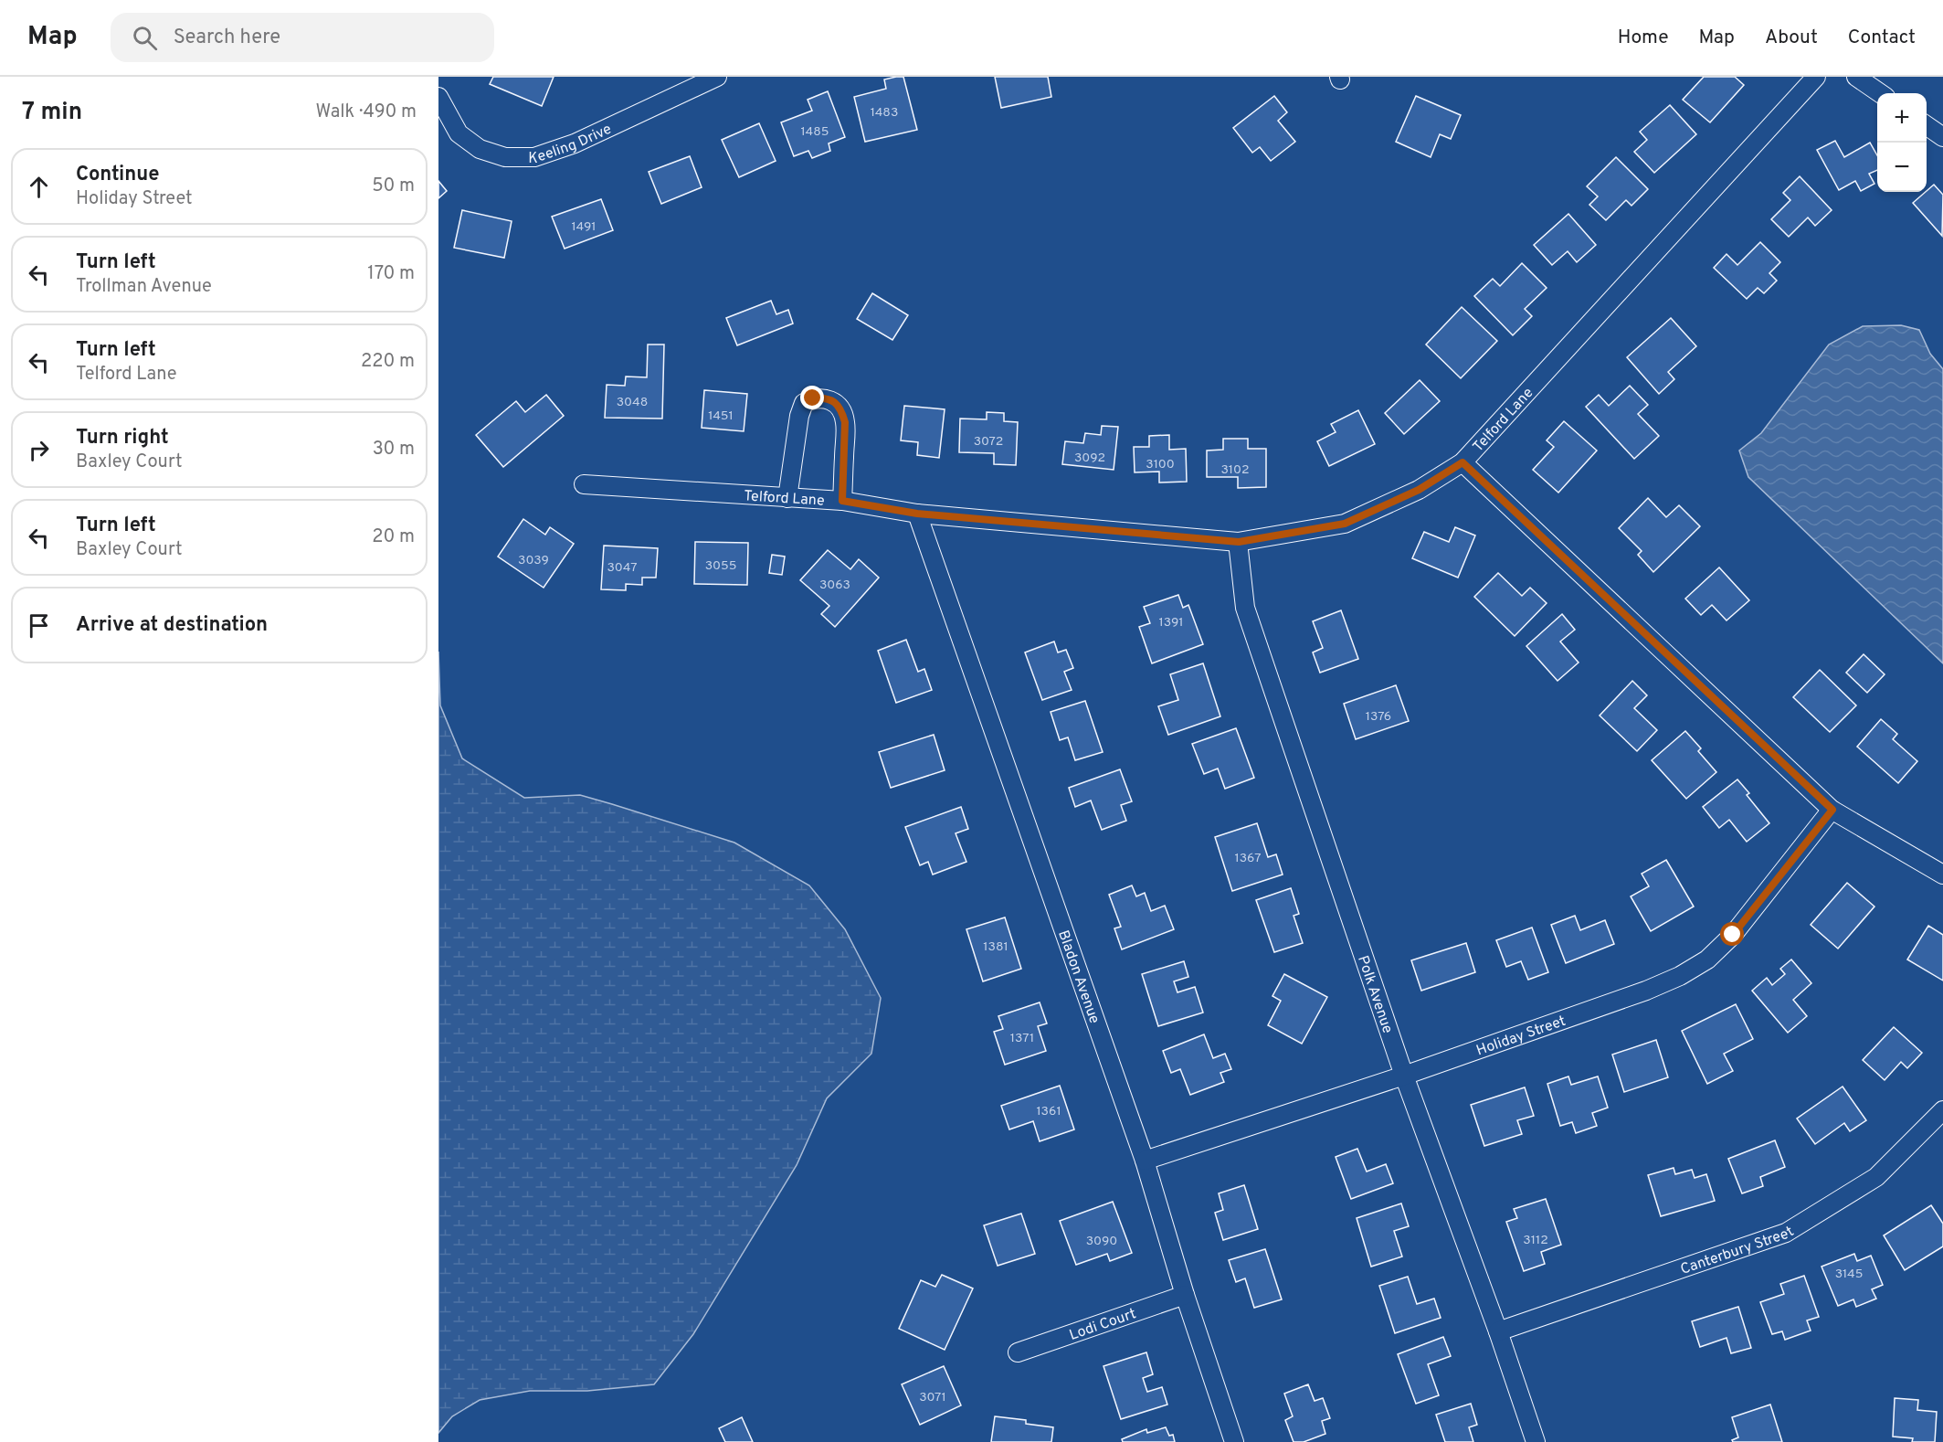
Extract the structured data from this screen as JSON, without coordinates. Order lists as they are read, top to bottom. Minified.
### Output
{"streets":{"street":["Keeling Drive","Telford Lane","Bladon Avenue","Polk Avenue","Holiday Street","Canterbury Street","Lodi Court"]},"crossings":[["Telford Lane","Bladon Avenue"],["Telford Lane","Polk Avenue"],["Bladon Avenue","Holiday Street"],["Bladon Avenue","Lodi Court"],["Polk Avenue","Holiday Street"],["Polk Avenue","Canterbury Street"]],"house_numbers":["1483","1485","1491","3048","1451","3072","3092","3100","3102","3039","3055","3047","3063","1391","1376","1367","1381","1371","1361","3112","3090","3145","3071"],"page":{"header":"Map","search":"Search here","nav":["Home","Map","About","Contact"],"heading":["7 min","Walk · 490 m"],"map_buttons":["+","−"],"list":[["Continue","Holiday Street","50 m"],["Turn left","Trollman Avenue","170 m"],["Turn left","Telford Lane","220 m"],["Turn right","Baxley Court","30 m"],["Turn left","Baxley Court","20 m"],"Arrive at destination"]}}
